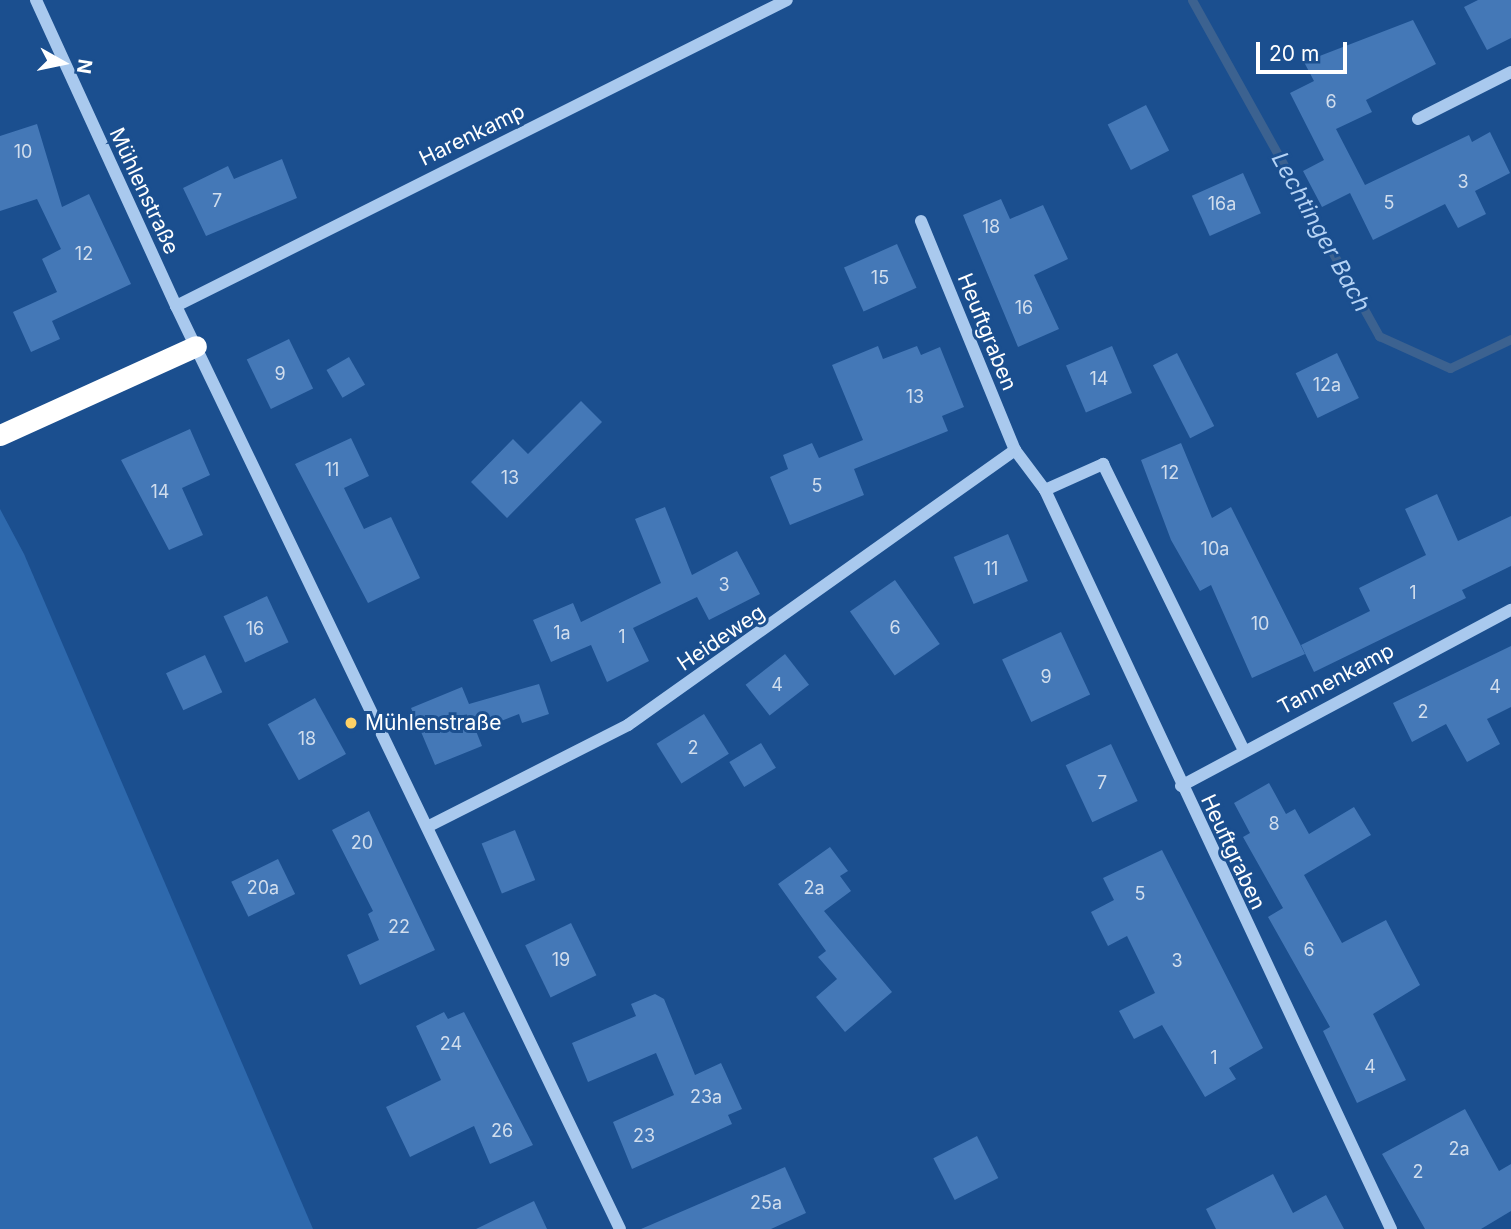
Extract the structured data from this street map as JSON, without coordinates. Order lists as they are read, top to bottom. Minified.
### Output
{"streets":{"street":["Harenkamp","Mühlenstraße","Heuftgraben","Heideweg","Tannenkamp"]},"crossings":[["Harenkamp","Mühlenstraße"],["Mühlenstraße","Heideweg"],["Heuftgraben","Heideweg"],["Heuftgraben","Tannenkamp"]],"water":["Lechtinger Bach"],"places":["Mühlenstraße"],"house_numbers":["6","10","3","7","5","16a","18","12","15","16","9","14","12a","13","11","12","13","5","14","10a","11","3","1","10","6","16","1a","1","9","4","4","2","18","2","7","8","20","20a","2a","5","22","6","19","3","24","1","4","23a","26","23","2a","2","25a"],"scale_bar":"20 m","north":"right"}
